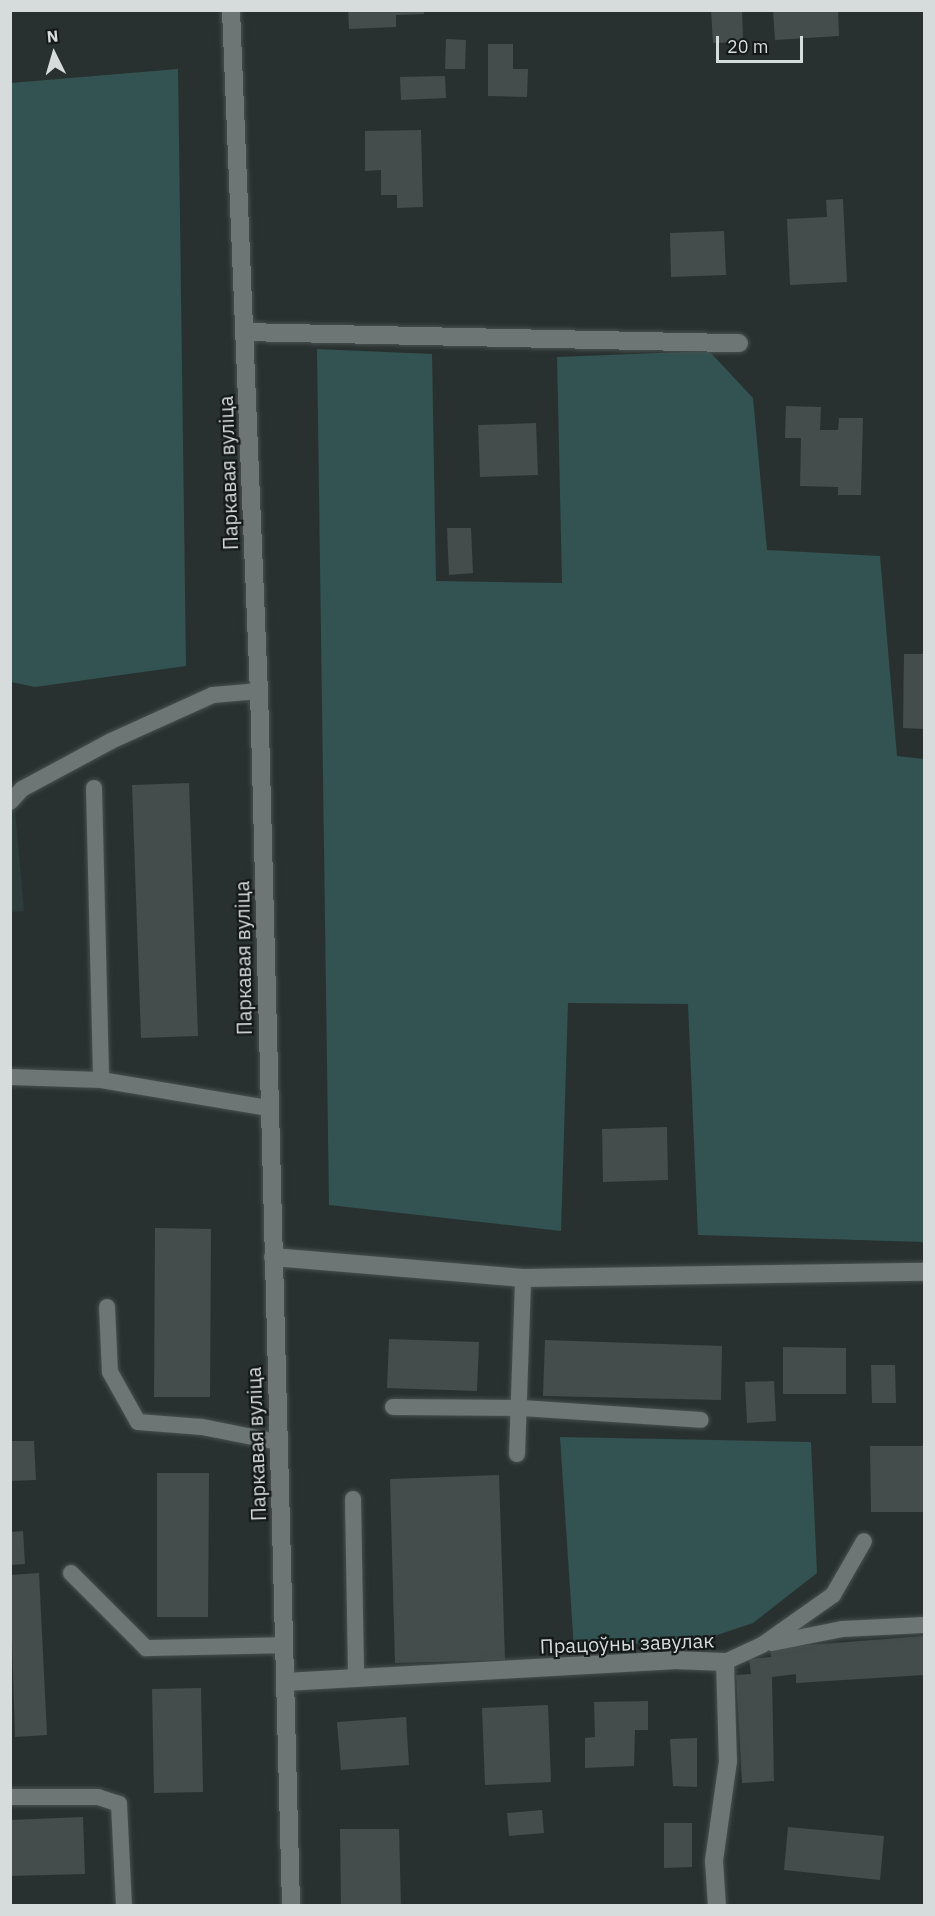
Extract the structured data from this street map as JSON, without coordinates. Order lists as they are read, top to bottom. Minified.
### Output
{"streets":{"street":["Паркавая вуліца","Працоўны завулак"]},"crossings":[["Паркавая вуліца","Працоўны завулак"]],"scale_bar":"20 m","north":"top"}
